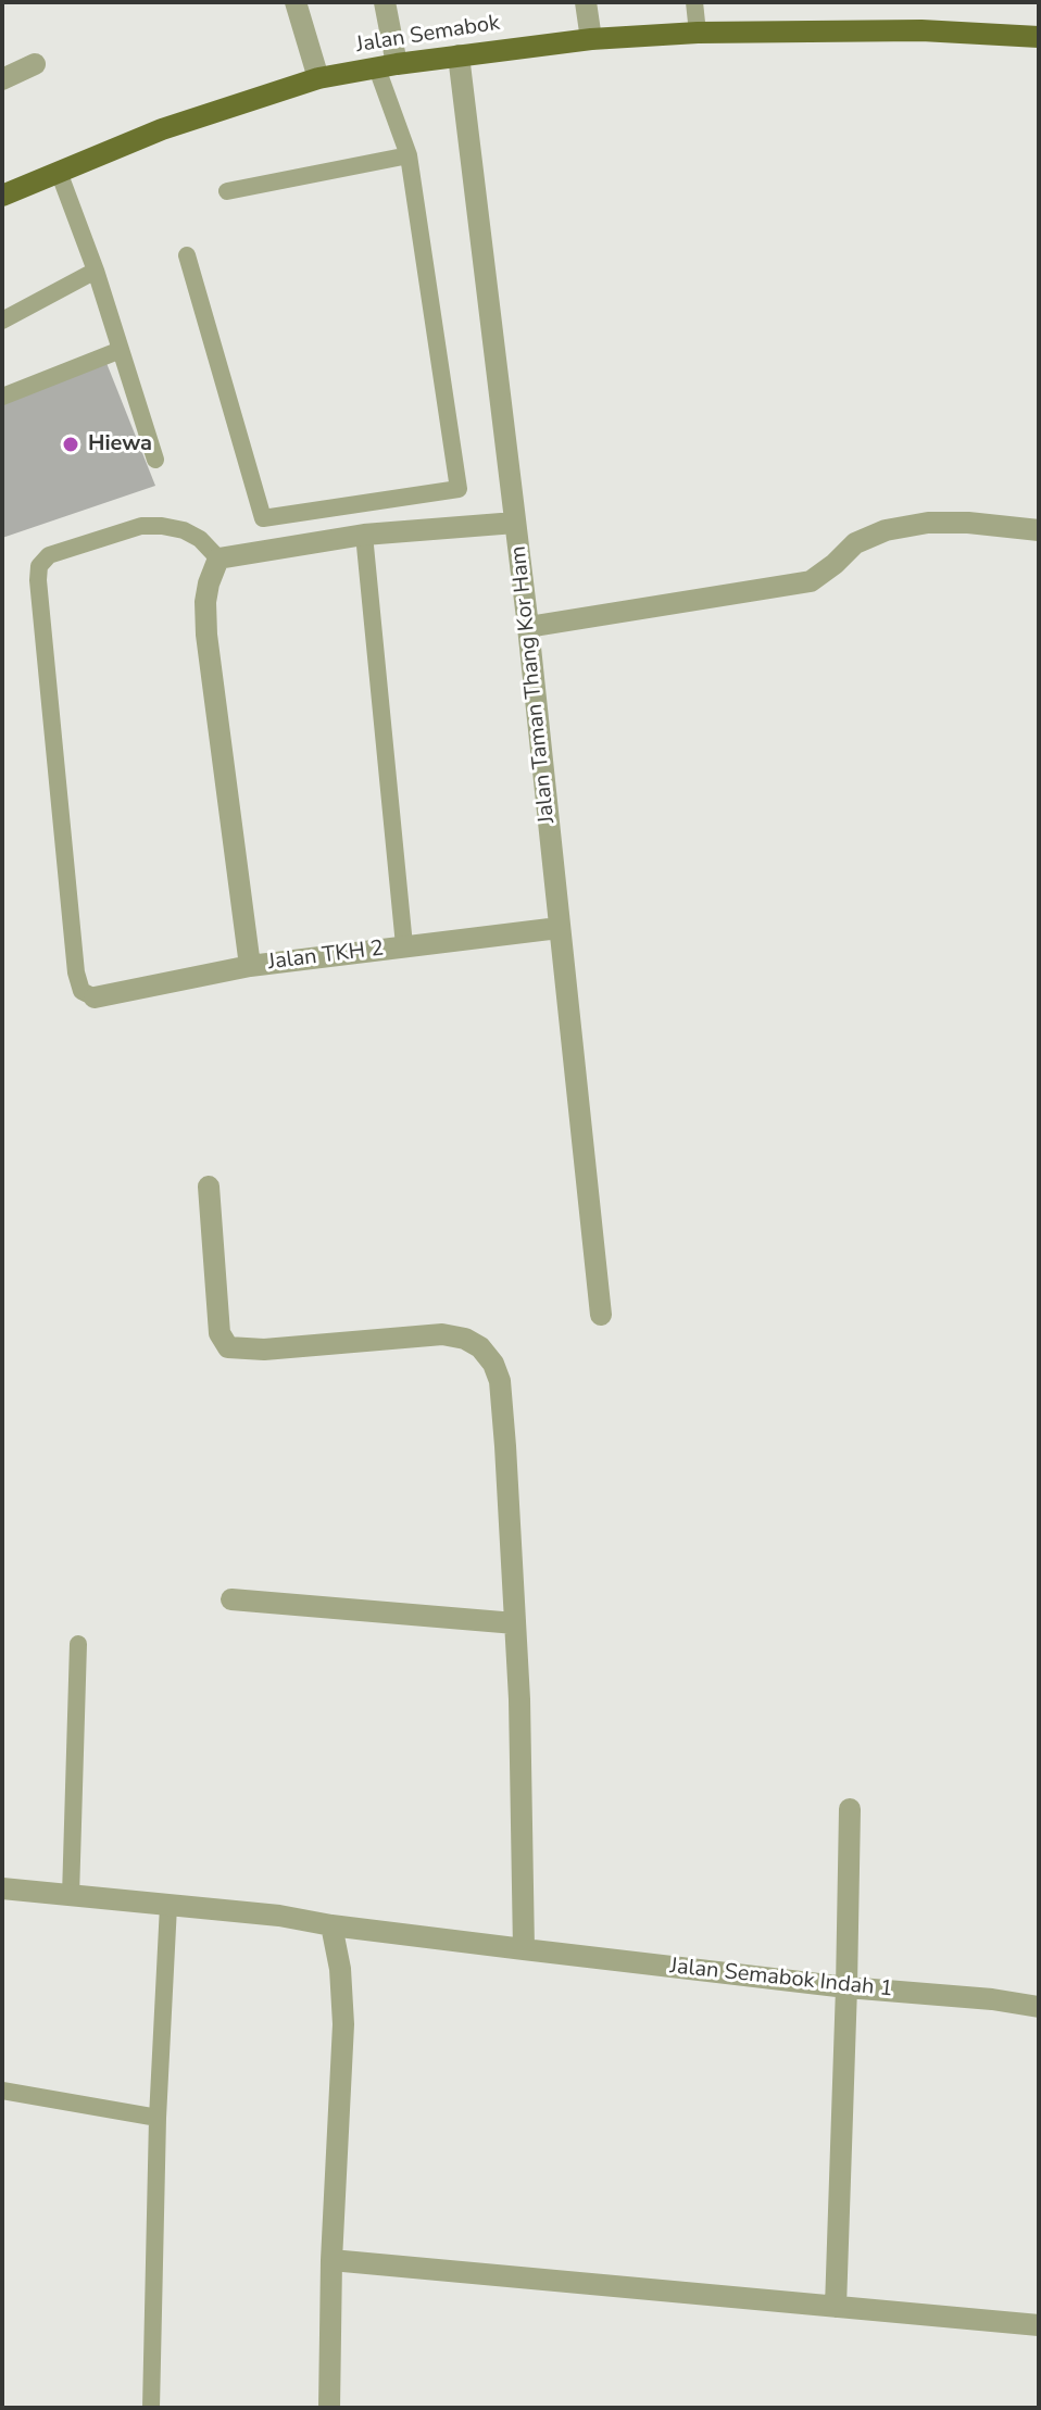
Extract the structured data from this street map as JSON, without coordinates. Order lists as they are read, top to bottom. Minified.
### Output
{"streets":{"main road":["Jalan Semabok"],"street":["Jalan Taman Thang Kor Ham","Jalan TKH 2","Jalan Semabok Indah 1"]},"crossings":[["Jalan Semabok","Jalan Taman Thang Kor Ham"],["Jalan Taman Thang Kor Ham","Jalan TKH 2"]],"places":["Hiewa"]}
